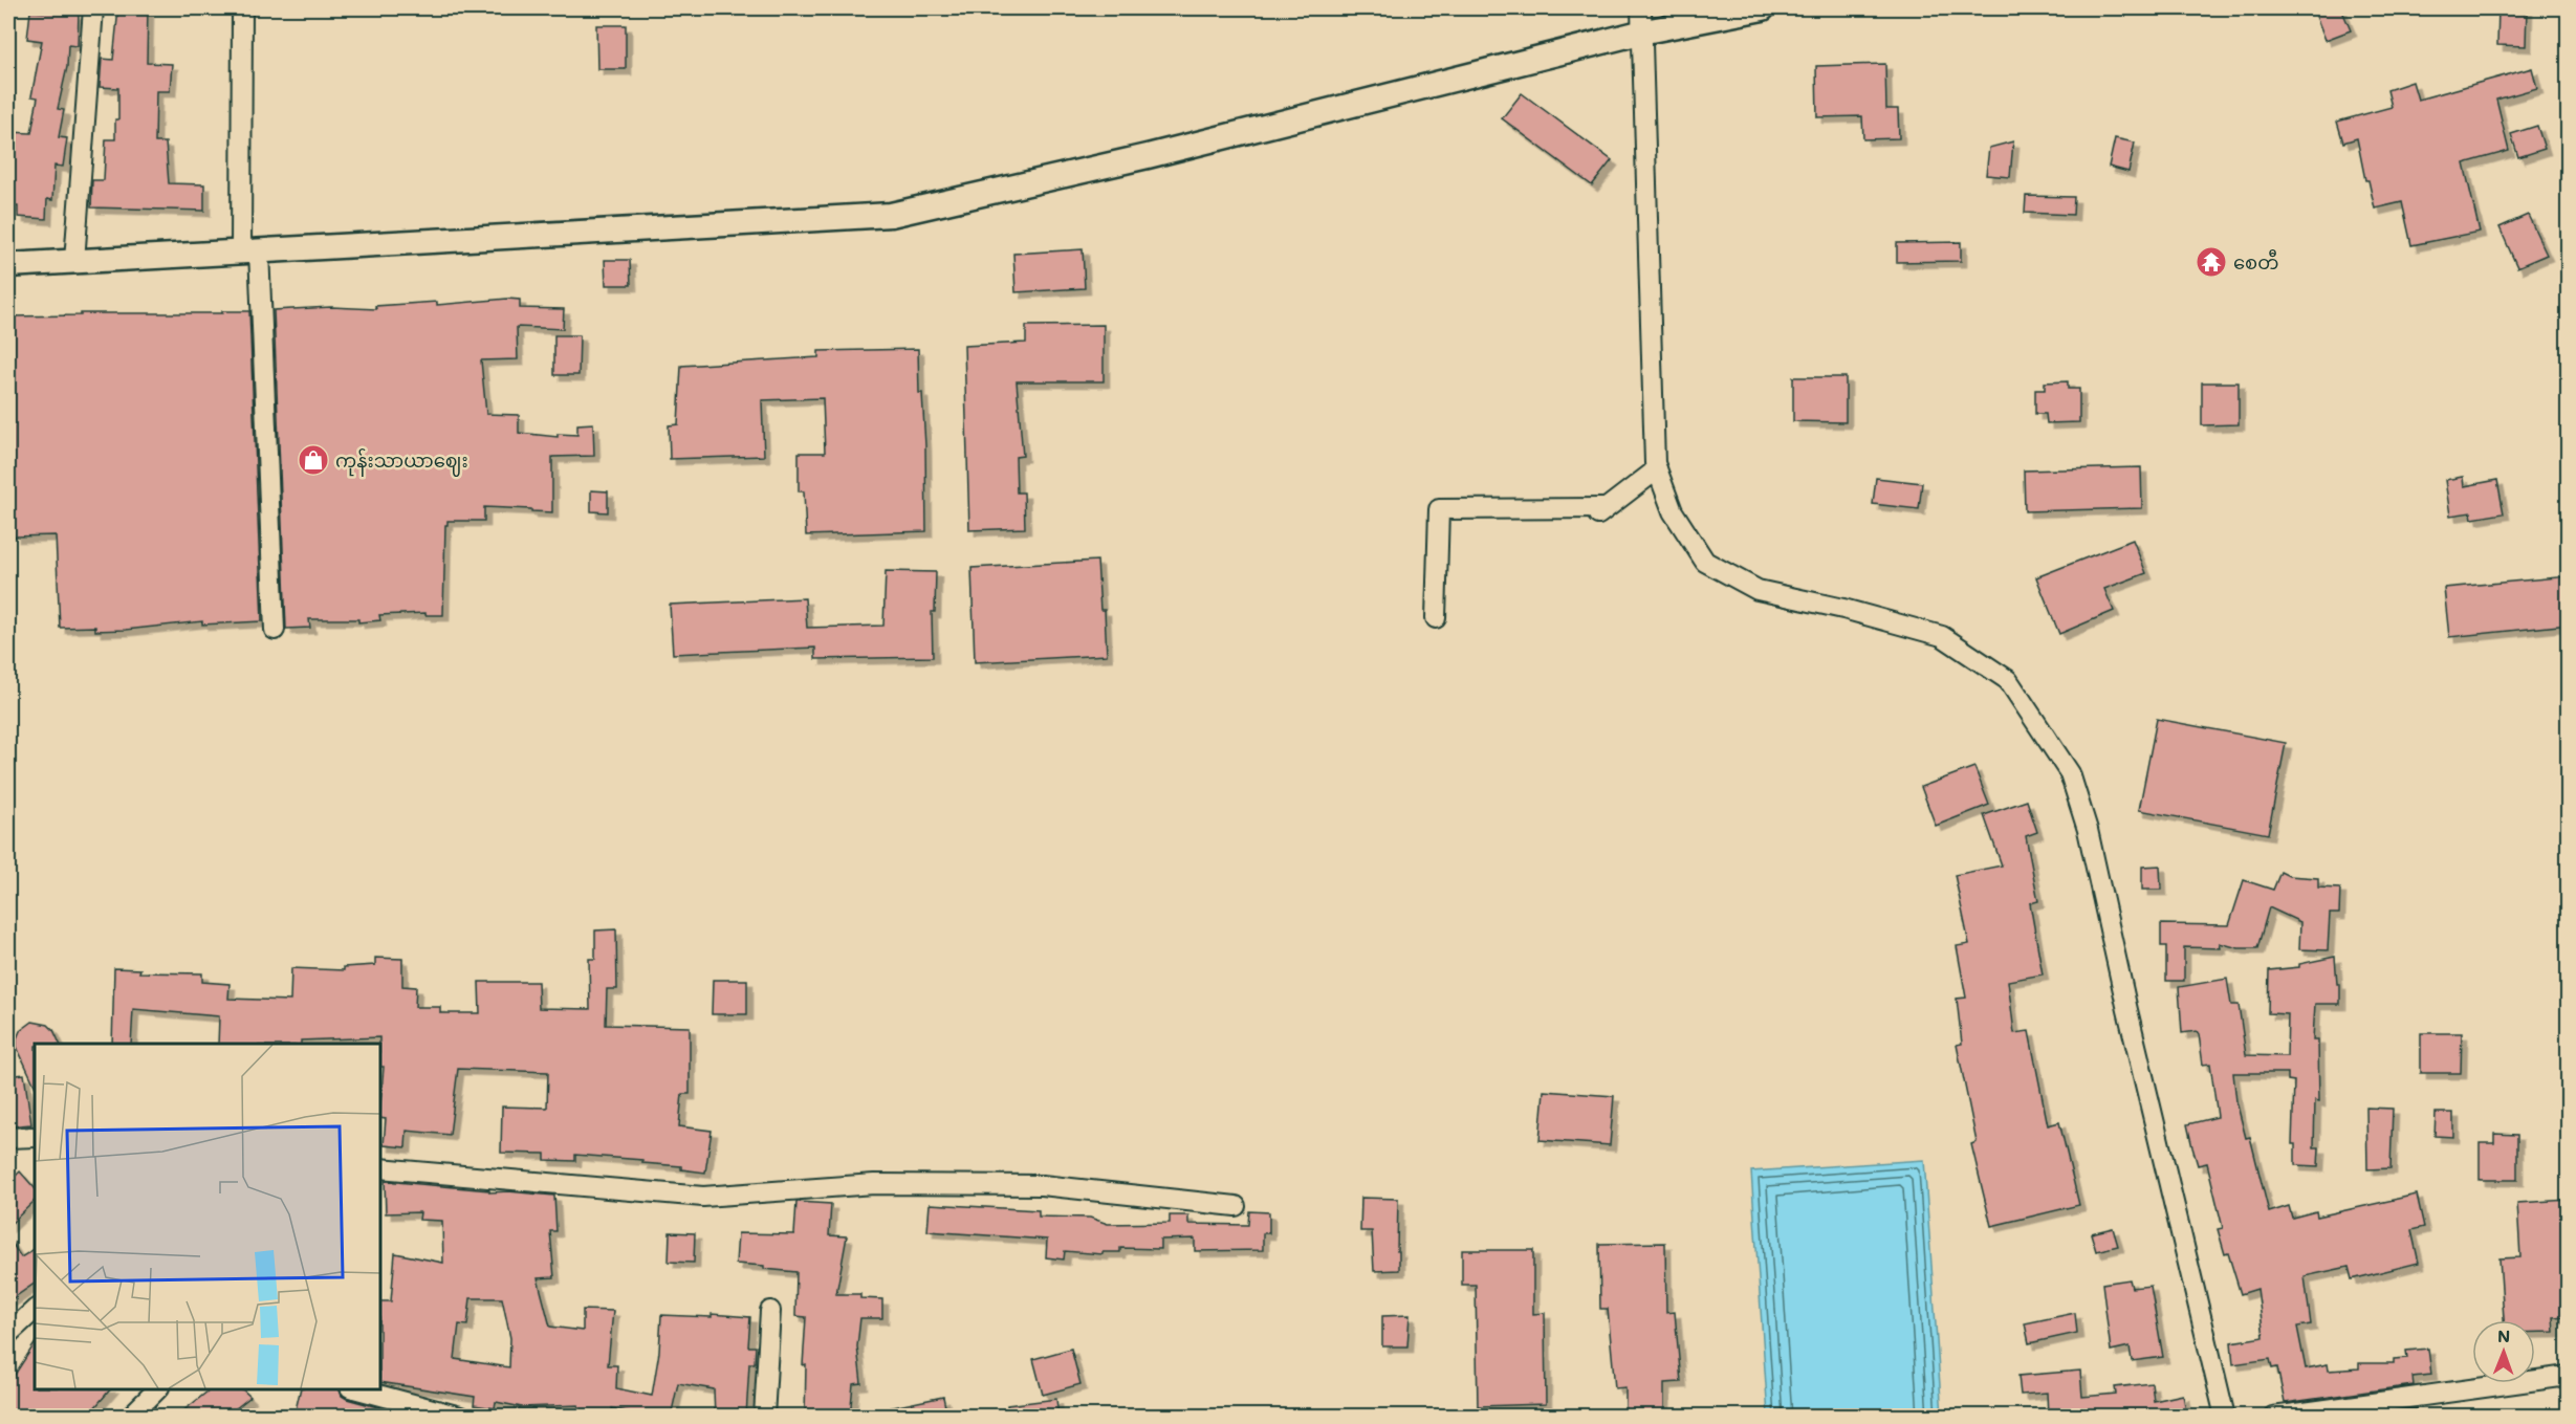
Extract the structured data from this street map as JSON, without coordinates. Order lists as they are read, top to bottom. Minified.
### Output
{"places":{"temple":["စေတီ"],"shop":["ကုန်းသာယာဈေး"]},"north":"top"}
